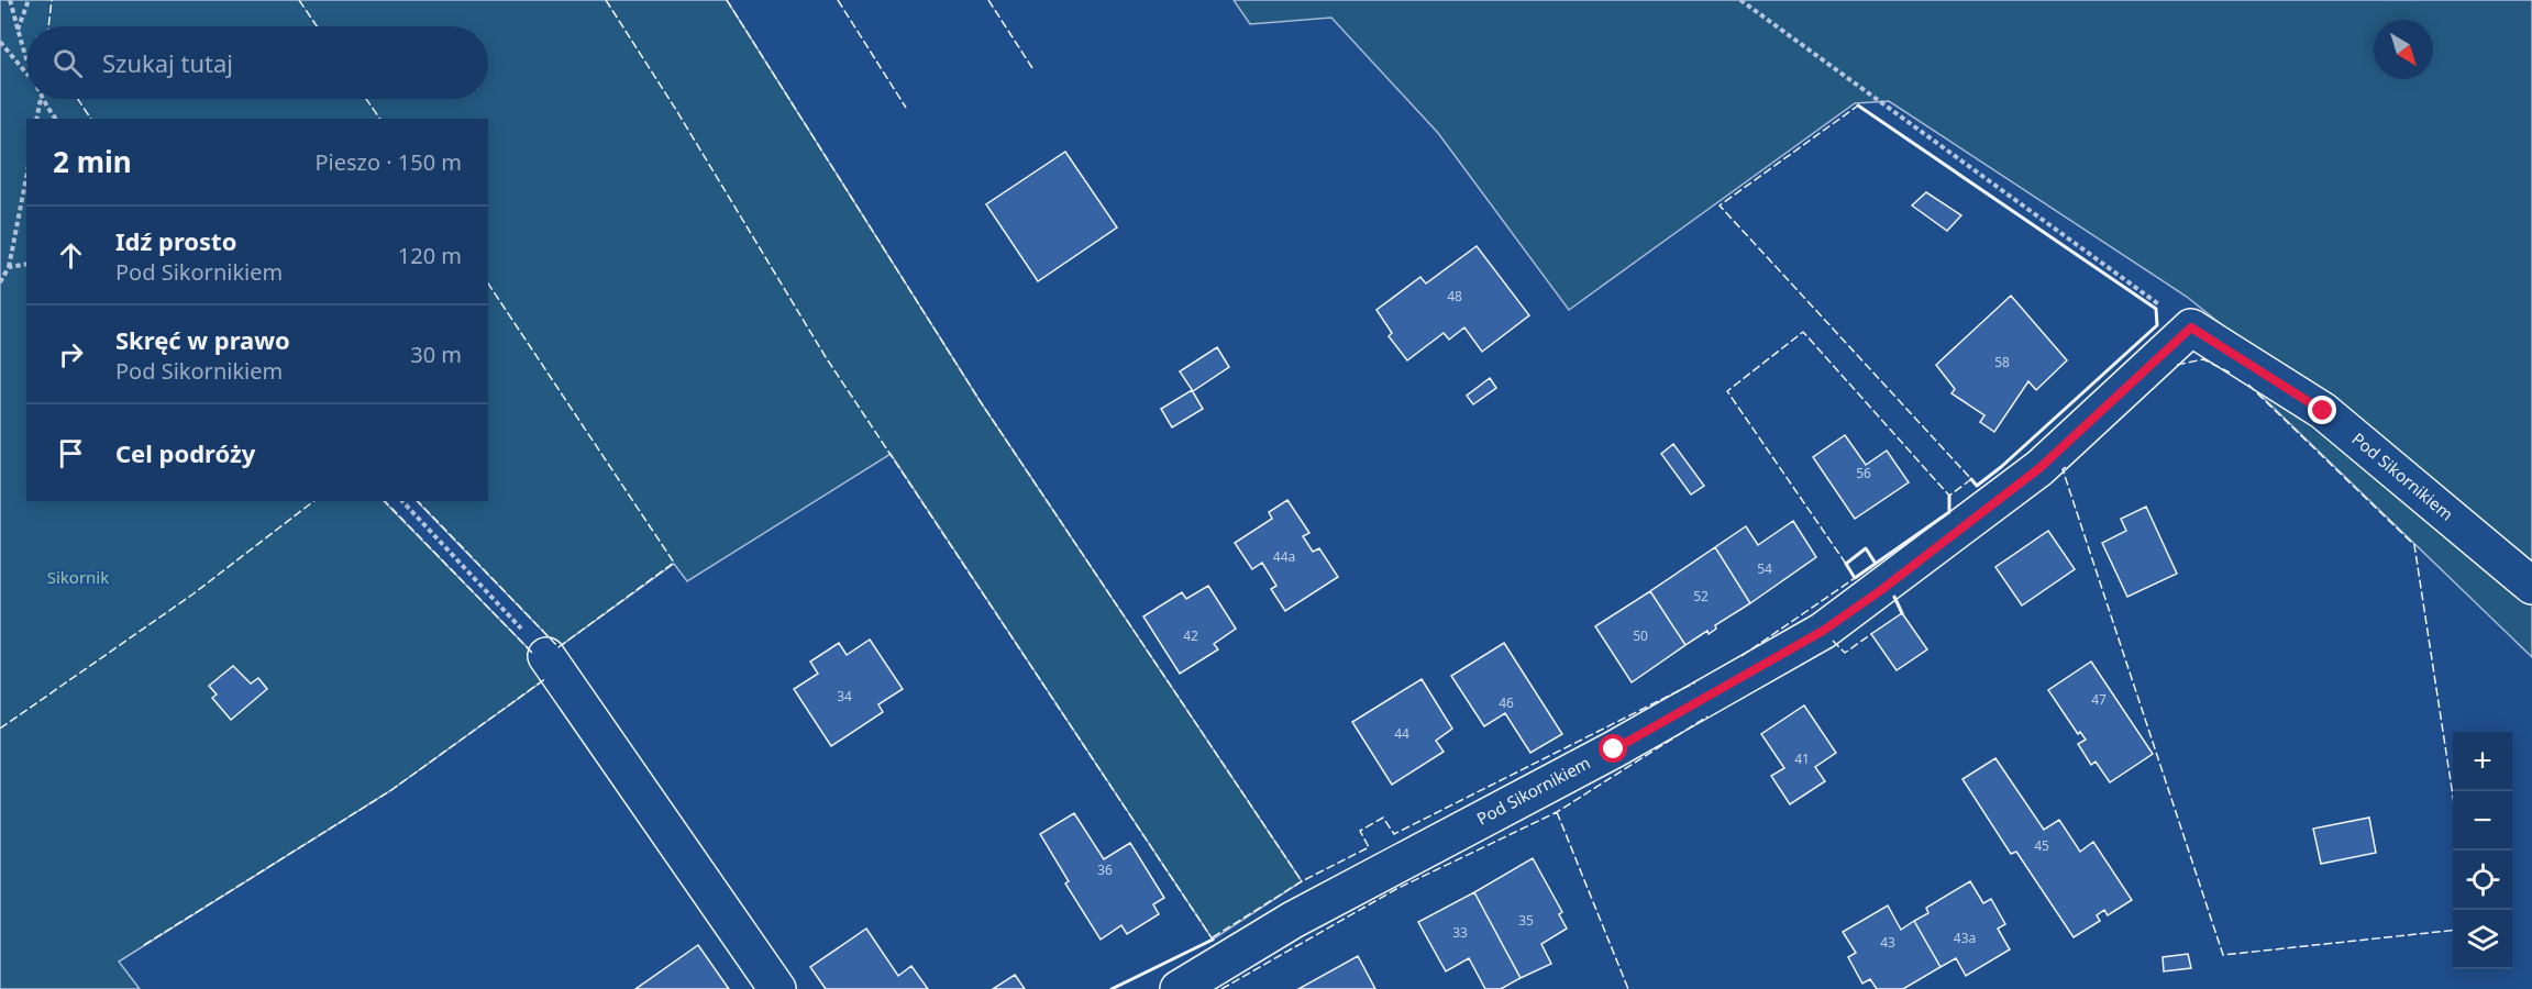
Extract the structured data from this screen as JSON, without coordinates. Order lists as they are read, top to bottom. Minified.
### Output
{"streets":{"street":["Pod Sikornikiem"]},"parks":["Sikornik"],"house_numbers":["48","58","56","44a","54","52","42","50","34","47","46","44","41","45","36","35","33","43a","43"],"north":"bottom right","page":{"search":"Szukaj tutaj","heading":["2 min","Pieszo · 150 m"],"list":[["Idź prosto","Pod Sikornikiem","120 m"],["Skręć w prawo","Pod Sikornikiem","30 m"],"Cel podróży"],"map_buttons":["+","−"]}}
